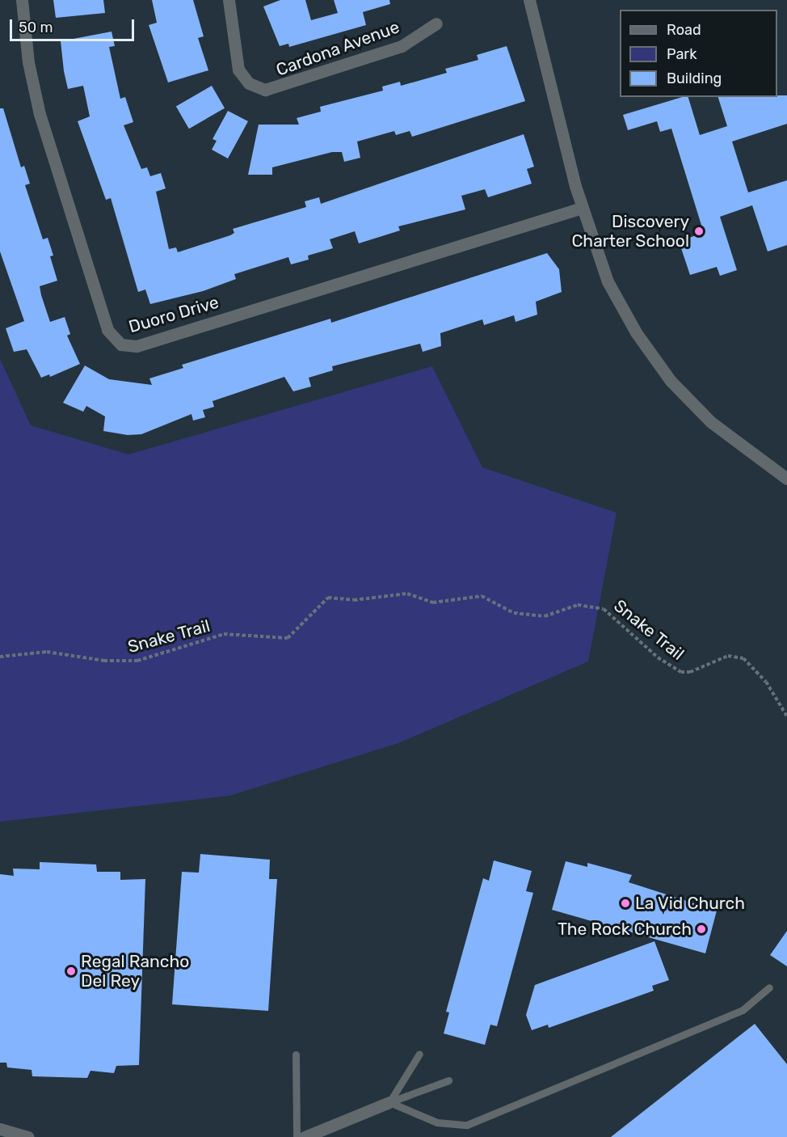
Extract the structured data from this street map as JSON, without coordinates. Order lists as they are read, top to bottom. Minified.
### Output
{"streets":{"street":["Cardona Avenue","Duoro Drive"],"path":["Snake Trail"]},"places":["Discovery Charter School","La Vid Church","The Rock Church","Regal Rancho Del Rey"],"legend":["Road","Park","Building"],"scale_bar":"50 m"}
